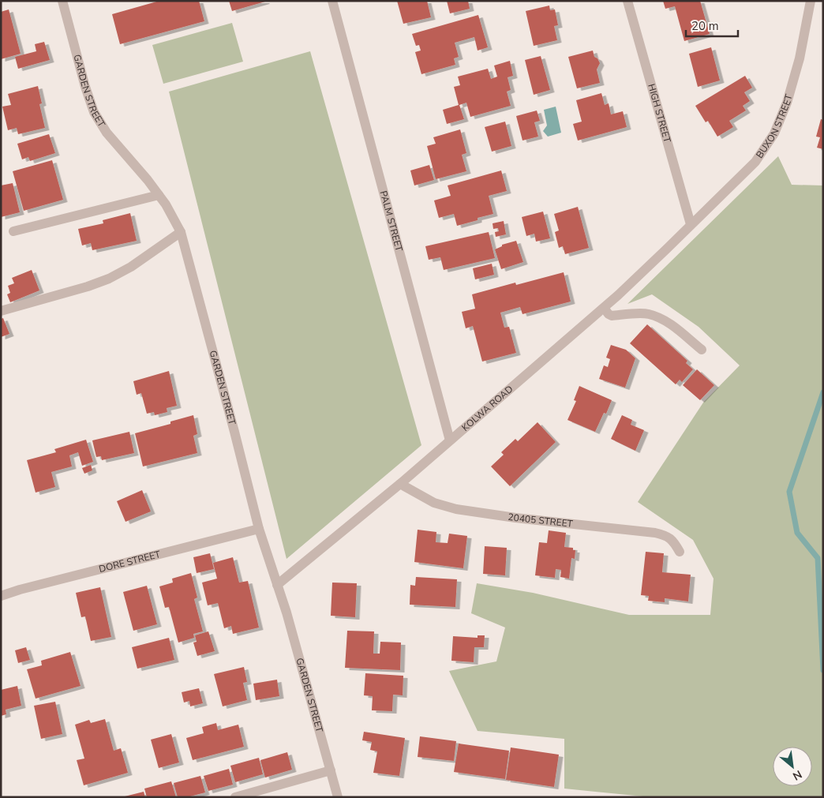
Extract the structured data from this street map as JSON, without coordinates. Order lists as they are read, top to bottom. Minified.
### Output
{"streets":{"street":["GARDEN STREET","HIGH STREET","BUXON STREET","PALM STREET","KOLWA ROAD","20405 STREET","DORE STREET"]},"crossings":[["GARDEN STREET","KOLWA ROAD"],["GARDEN STREET","DORE STREET"],["HIGH STREET","BUXON STREET"],["HIGH STREET","KOLWA ROAD"],["BUXON STREET","KOLWA ROAD"],["PALM STREET","KOLWA ROAD"],["KOLWA ROAD","20405 STREET"]],"scale_bar":"20 m","north":"bottom right"}
